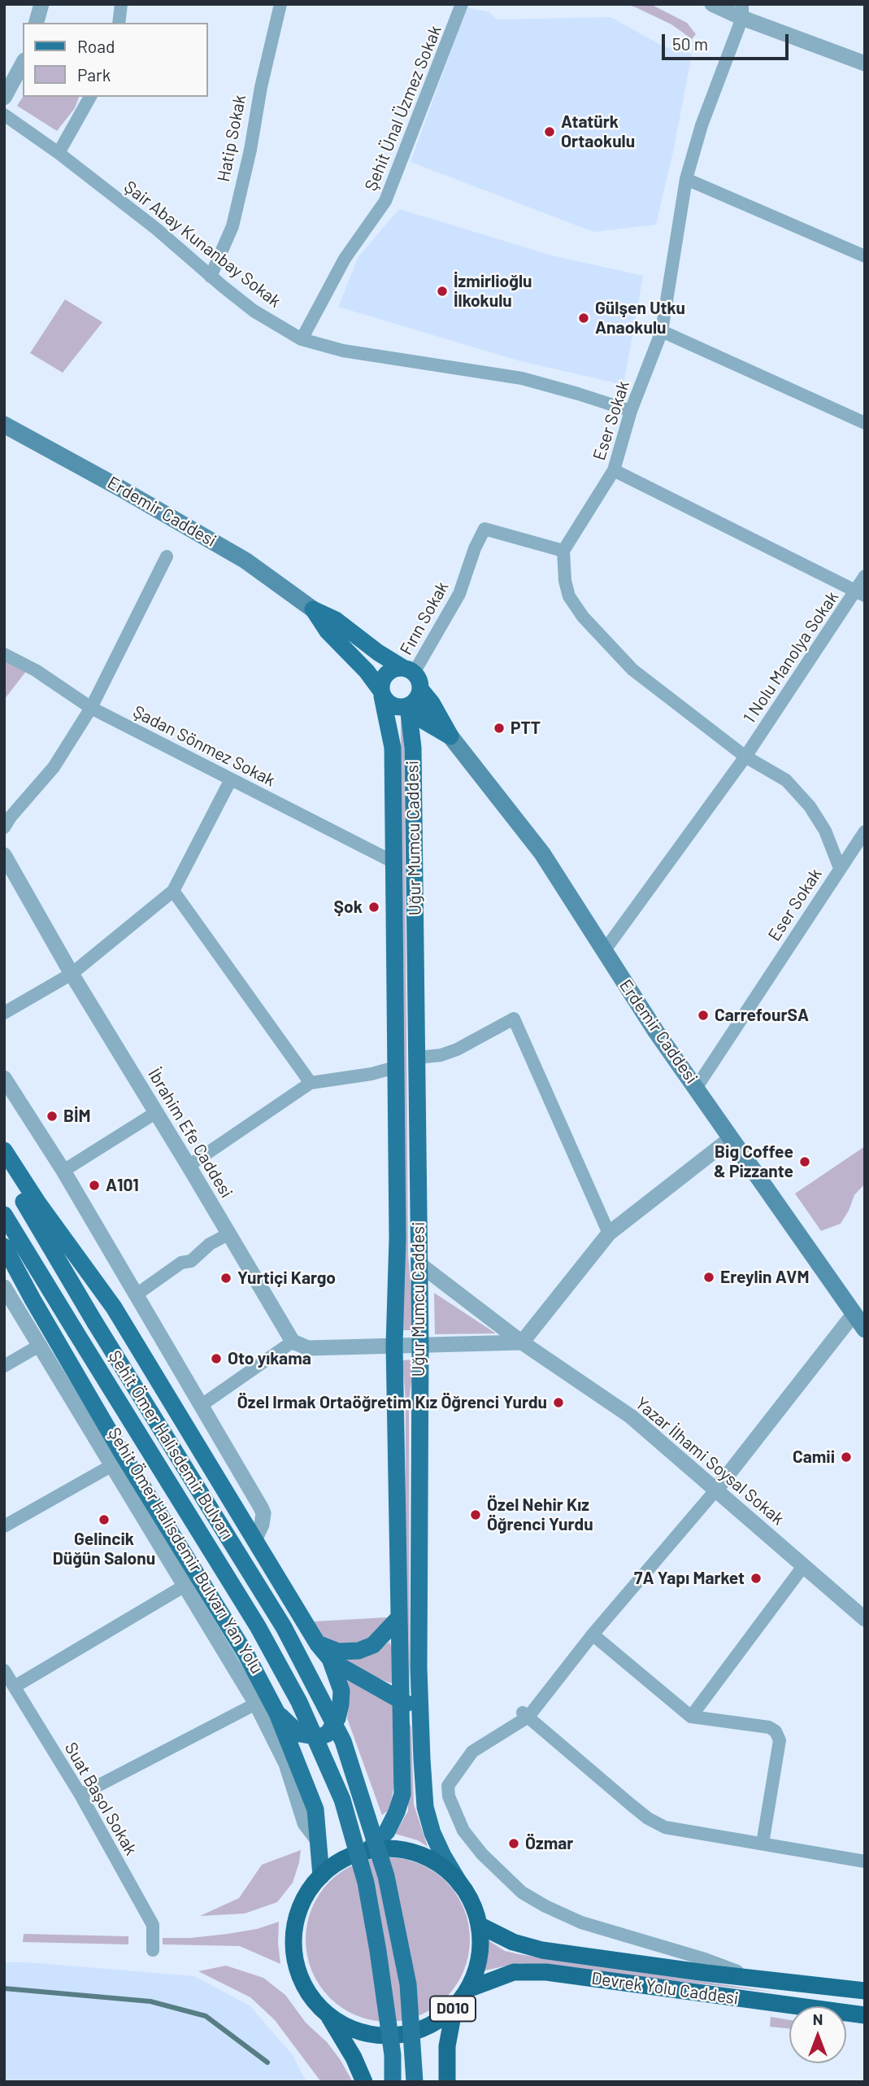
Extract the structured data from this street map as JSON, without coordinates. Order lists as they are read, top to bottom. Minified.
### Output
{"streets":{"highway":["Devrek Yolu Caddesi","D010"],"main road":["Erdemir Caddesi","Uğur Mumcu Caddesi","Şehit Ömer Halisdemir Bulvarı"],"street":["Şehit Ünal Üzmez Sokak","Hatip Sokak","Şair Abay Kunanbay Sokak","Eser Sokak","Fırın Sokak","1 Nolu Manolya Sokak","Şadan Sönmez Sokak","İbrahim Efe Caddesi","Yazar İlhami Soysal Sokak","Şehit Ömer Halisdemir Bulvarı Yan Yolu","Suat Başol Sokak"]},"crossings":[["Şehit Ünal Üzmez Sokak","Şair Abay Kunanbay Sokak"],["Hatip Sokak","Şair Abay Kunanbay Sokak"],["Şair Abay Kunanbay Sokak","Eser Sokak"],["Eser Sokak","Erdemir Caddesi"],["Eser Sokak","Fırın Sokak"],["Eser Sokak","1 Nolu Manolya Sokak"],["Erdemir Caddesi","Fırın Sokak"],["Erdemir Caddesi","Uğur Mumcu Caddesi"],["Fırın Sokak","Uğur Mumcu Caddesi"],["Şadan Sönmez Sokak","Uğur Mumcu Caddesi"],["Uğur Mumcu Caddesi","Yazar İlhami Soysal Sokak"],["Uğur Mumcu Caddesi","Devrek Yolu Caddesi"],["Uğur Mumcu Caddesi","D010"],["Devrek Yolu Caddesi","D010"]],"places":["Atatürk Ortaokulu","İzmirlioğlu İlkokulu","Gülşen Utku Anaokulu","PTT","Şok","CarrefourSA","BİM","Big Coffee & Pizzante","A101","Ereylin AVM","Yurtiçi Kargo","Oto yıkama","Özel Irmak Ortaöğretim Kız Öğrenci Yurdu","Camii","Özel Nehir Kız Öğrenci Yurdu","Gelincik Düğün Salonu","7A Yapı Market","Özmar"],"legend":["Road","Park"],"scale_bar":"50 m","north":"top"}
